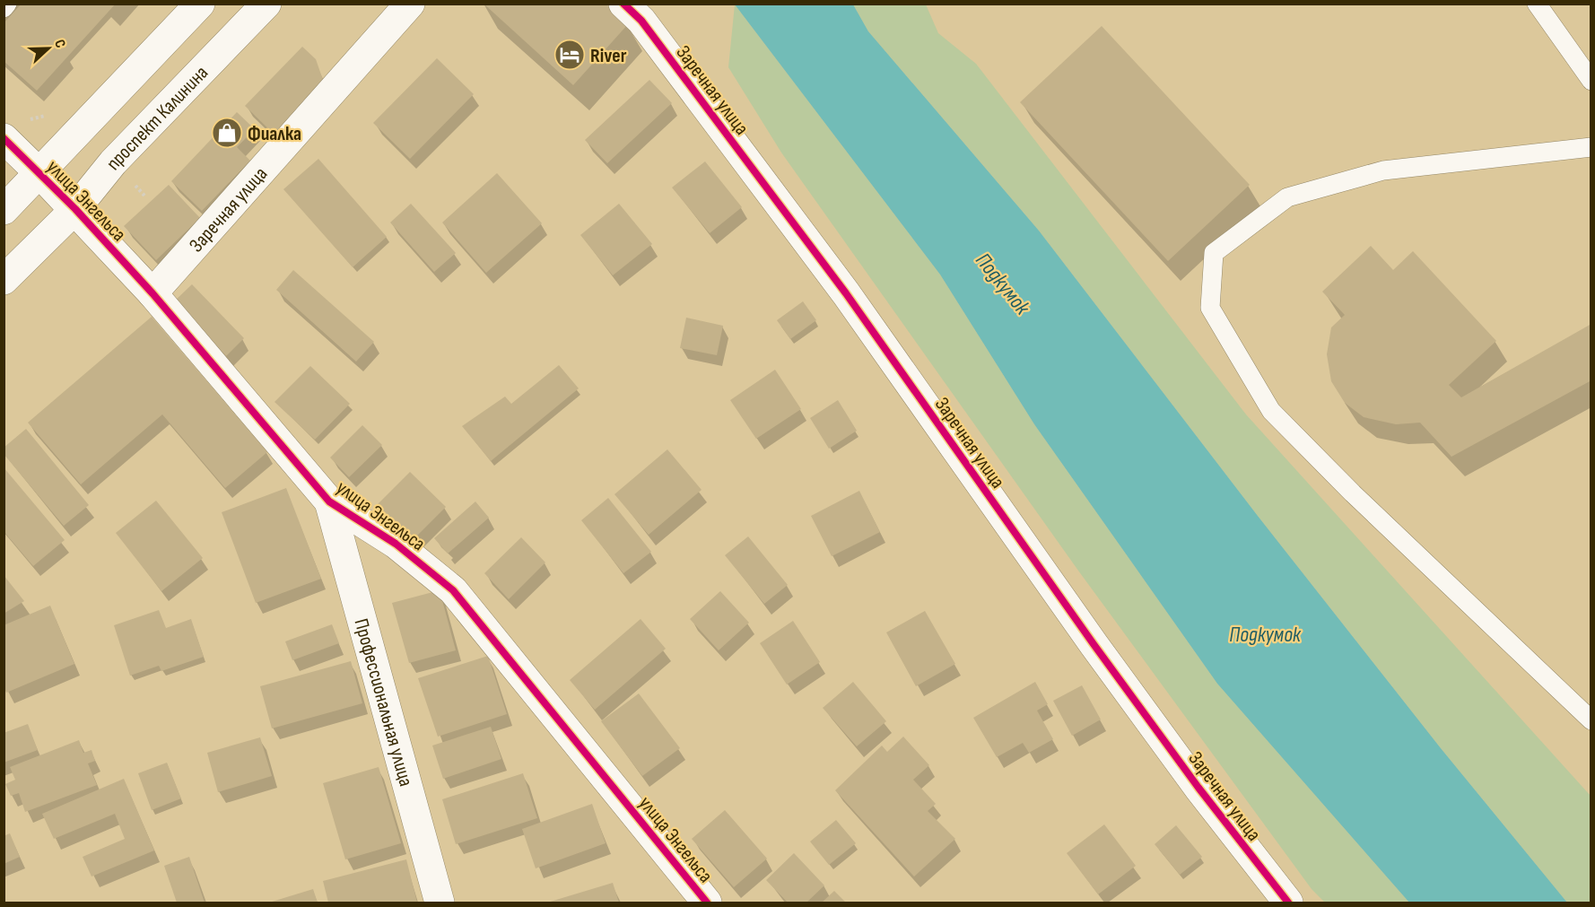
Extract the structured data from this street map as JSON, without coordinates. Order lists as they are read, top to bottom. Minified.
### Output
{"streets":{"street":["Заречная улица","проспект Калинина","улица Энгельса","Профессиональная улица"]},"crossings":[["Заречная улица","улица Энгельса"],["проспект Калинина","улица Энгельса"],["улица Энгельса","Профессиональная улица"]],"water":["Подкумок"],"places":{"hotel":["River"],"shop":["Фиалка"]},"north":"right"}
